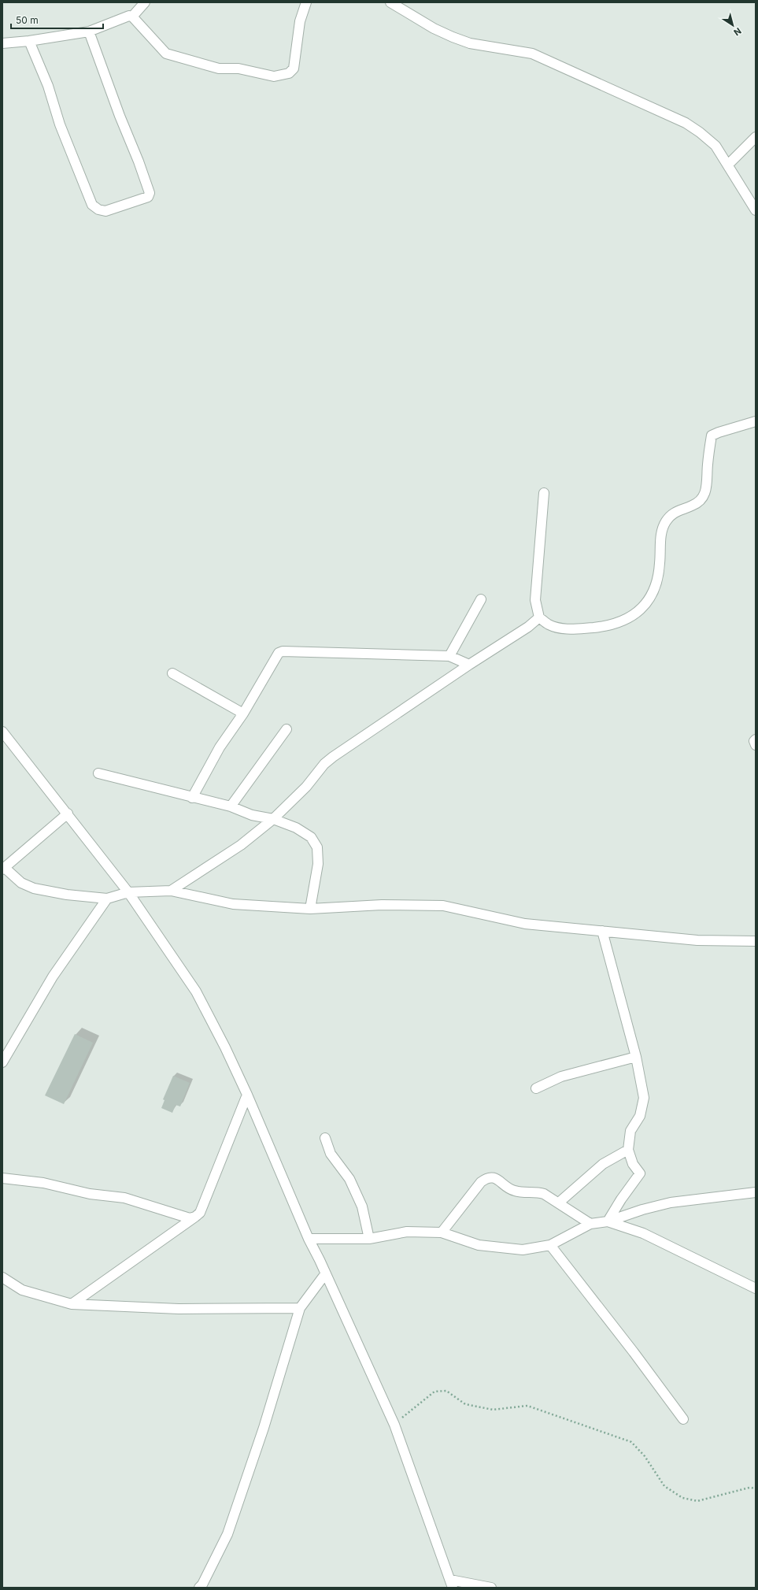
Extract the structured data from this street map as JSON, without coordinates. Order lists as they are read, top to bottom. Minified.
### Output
{"scale_bar":"50 m","north":"bottom right"}
